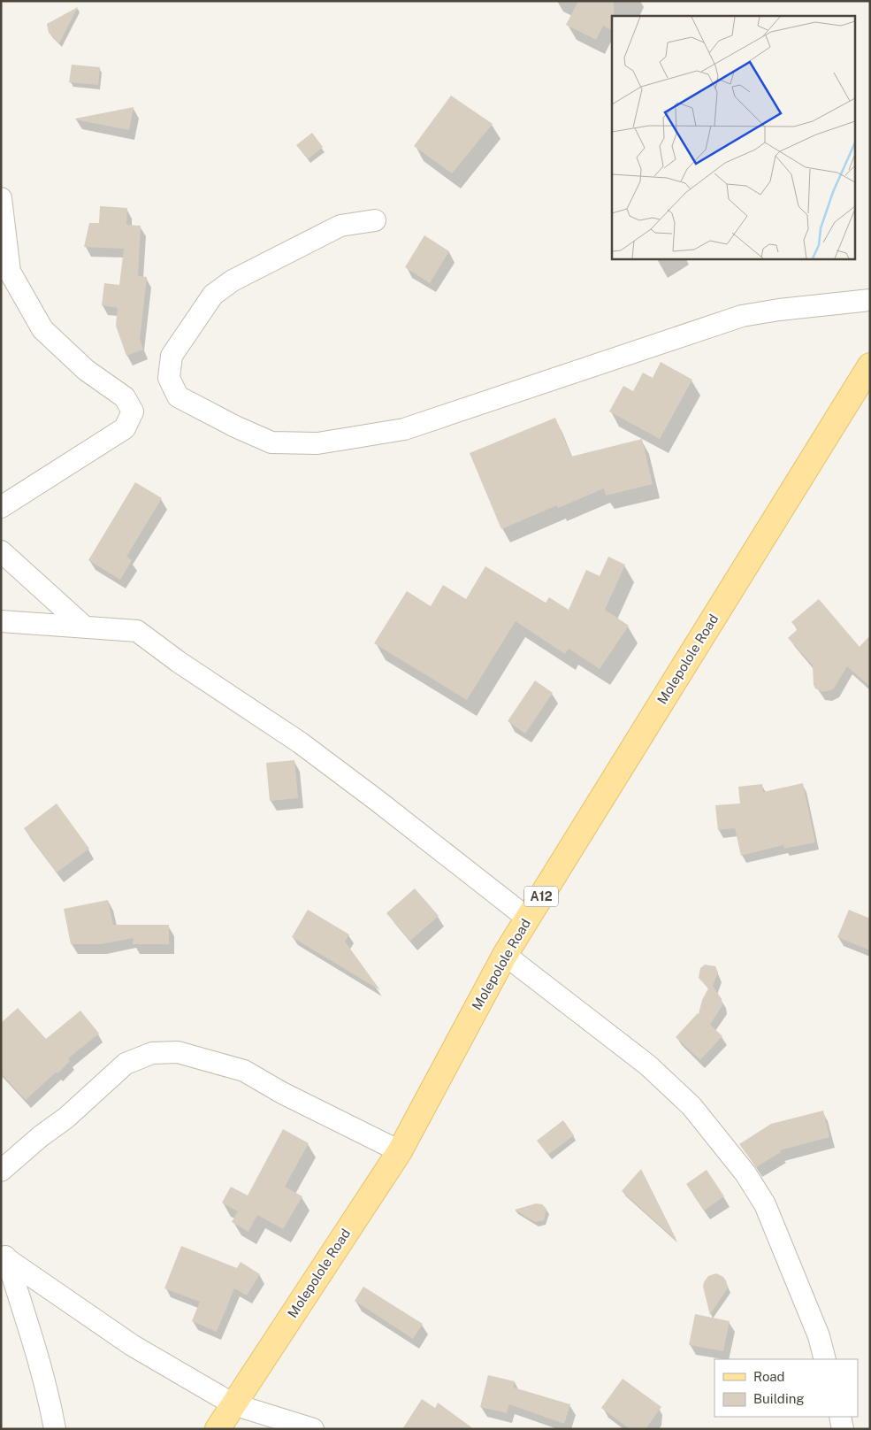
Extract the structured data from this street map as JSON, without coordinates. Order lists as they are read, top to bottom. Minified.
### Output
{"streets":{"main road":["Molepolole Road","A12"]},"legend":["Road","Building"]}
